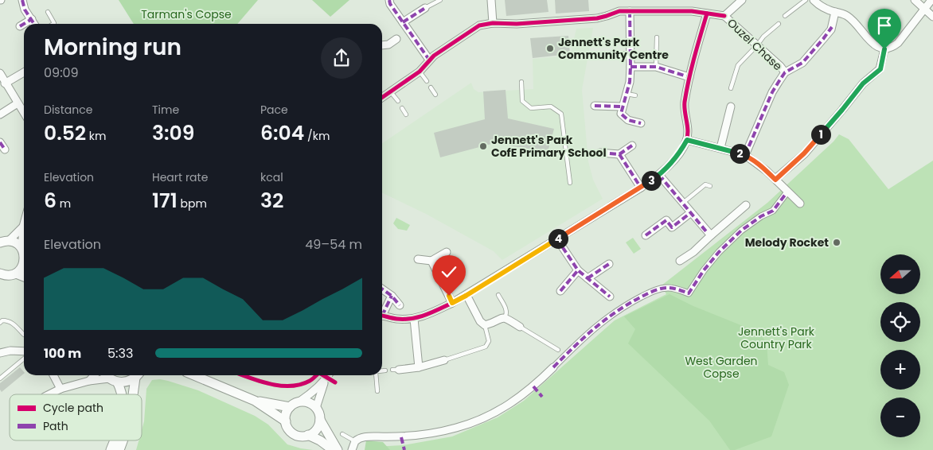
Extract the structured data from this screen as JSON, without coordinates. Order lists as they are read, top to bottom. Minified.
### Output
{"streets":{"street":["Ouzel Chase"]},"parks":["Tarman's Copse","Jennett's Park Country Park","West Garden Copse"],"places":["Jennett's Park Community Centre","Jennett's Park CofE Primary School","Melody Rocket"],"legend":["Cycle path","Path"],"north":"left","page":{"heading":["Morning run","09:09"],"stats":[["Distance","0.52 km"],["Time","3:09"],["Pace","6:04 /km"],["Elevation","6 m"],["Heart rate","171 bpm"],["kcal","32"]],"pins":["1","2","3","4"],"chart":["Elevation","49–54 m"],"map_buttons":["+","−"],"list":[{"name":"100 m","note":"5:33"}]}}
